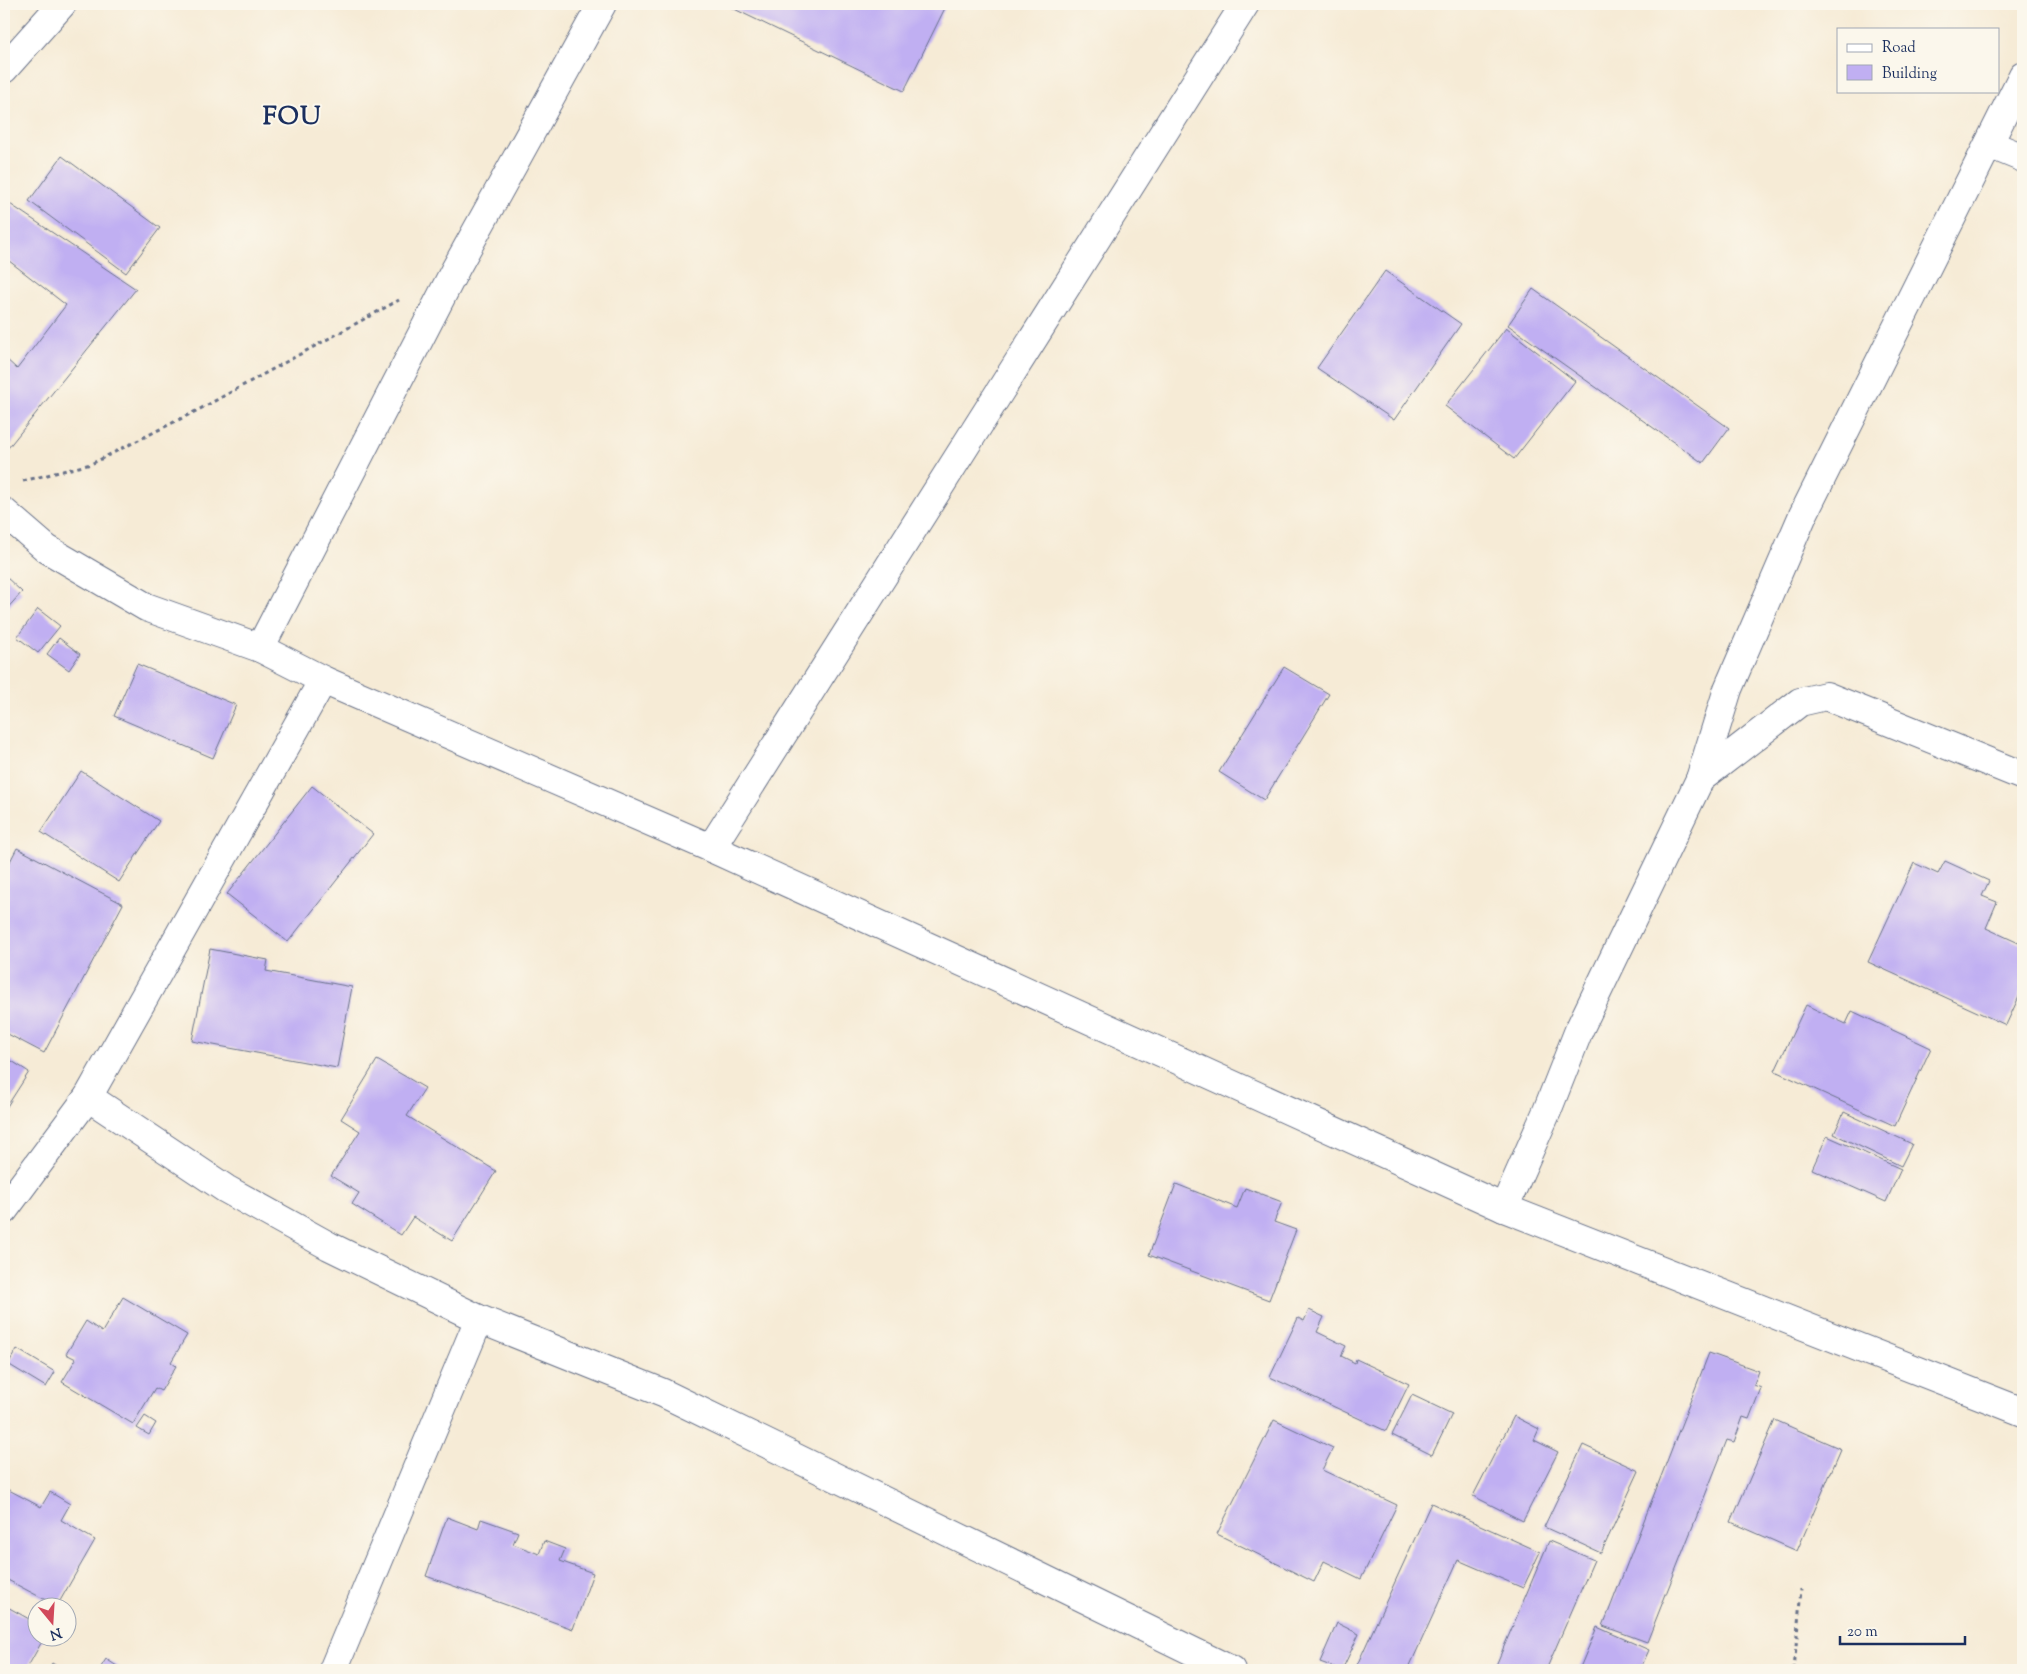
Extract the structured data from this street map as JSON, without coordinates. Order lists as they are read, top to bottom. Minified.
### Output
{"districts":["FOU"],"legend":["Road","Building"],"scale_bar":"20 m","north":"bottom"}
